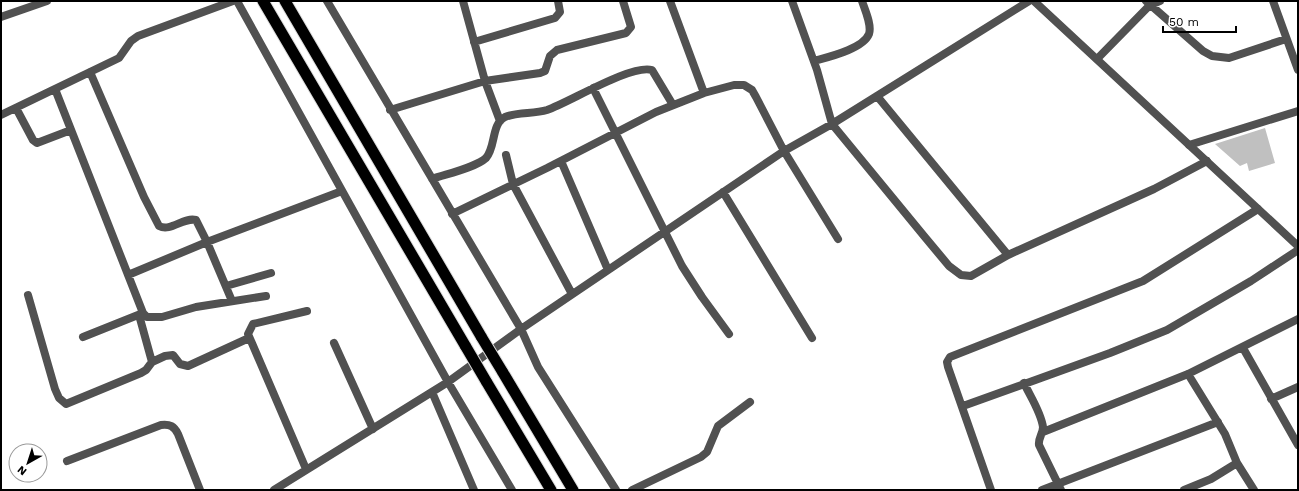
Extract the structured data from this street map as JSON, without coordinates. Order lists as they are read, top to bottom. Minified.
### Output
{"scale_bar":"50 m","north":"bottom left"}
